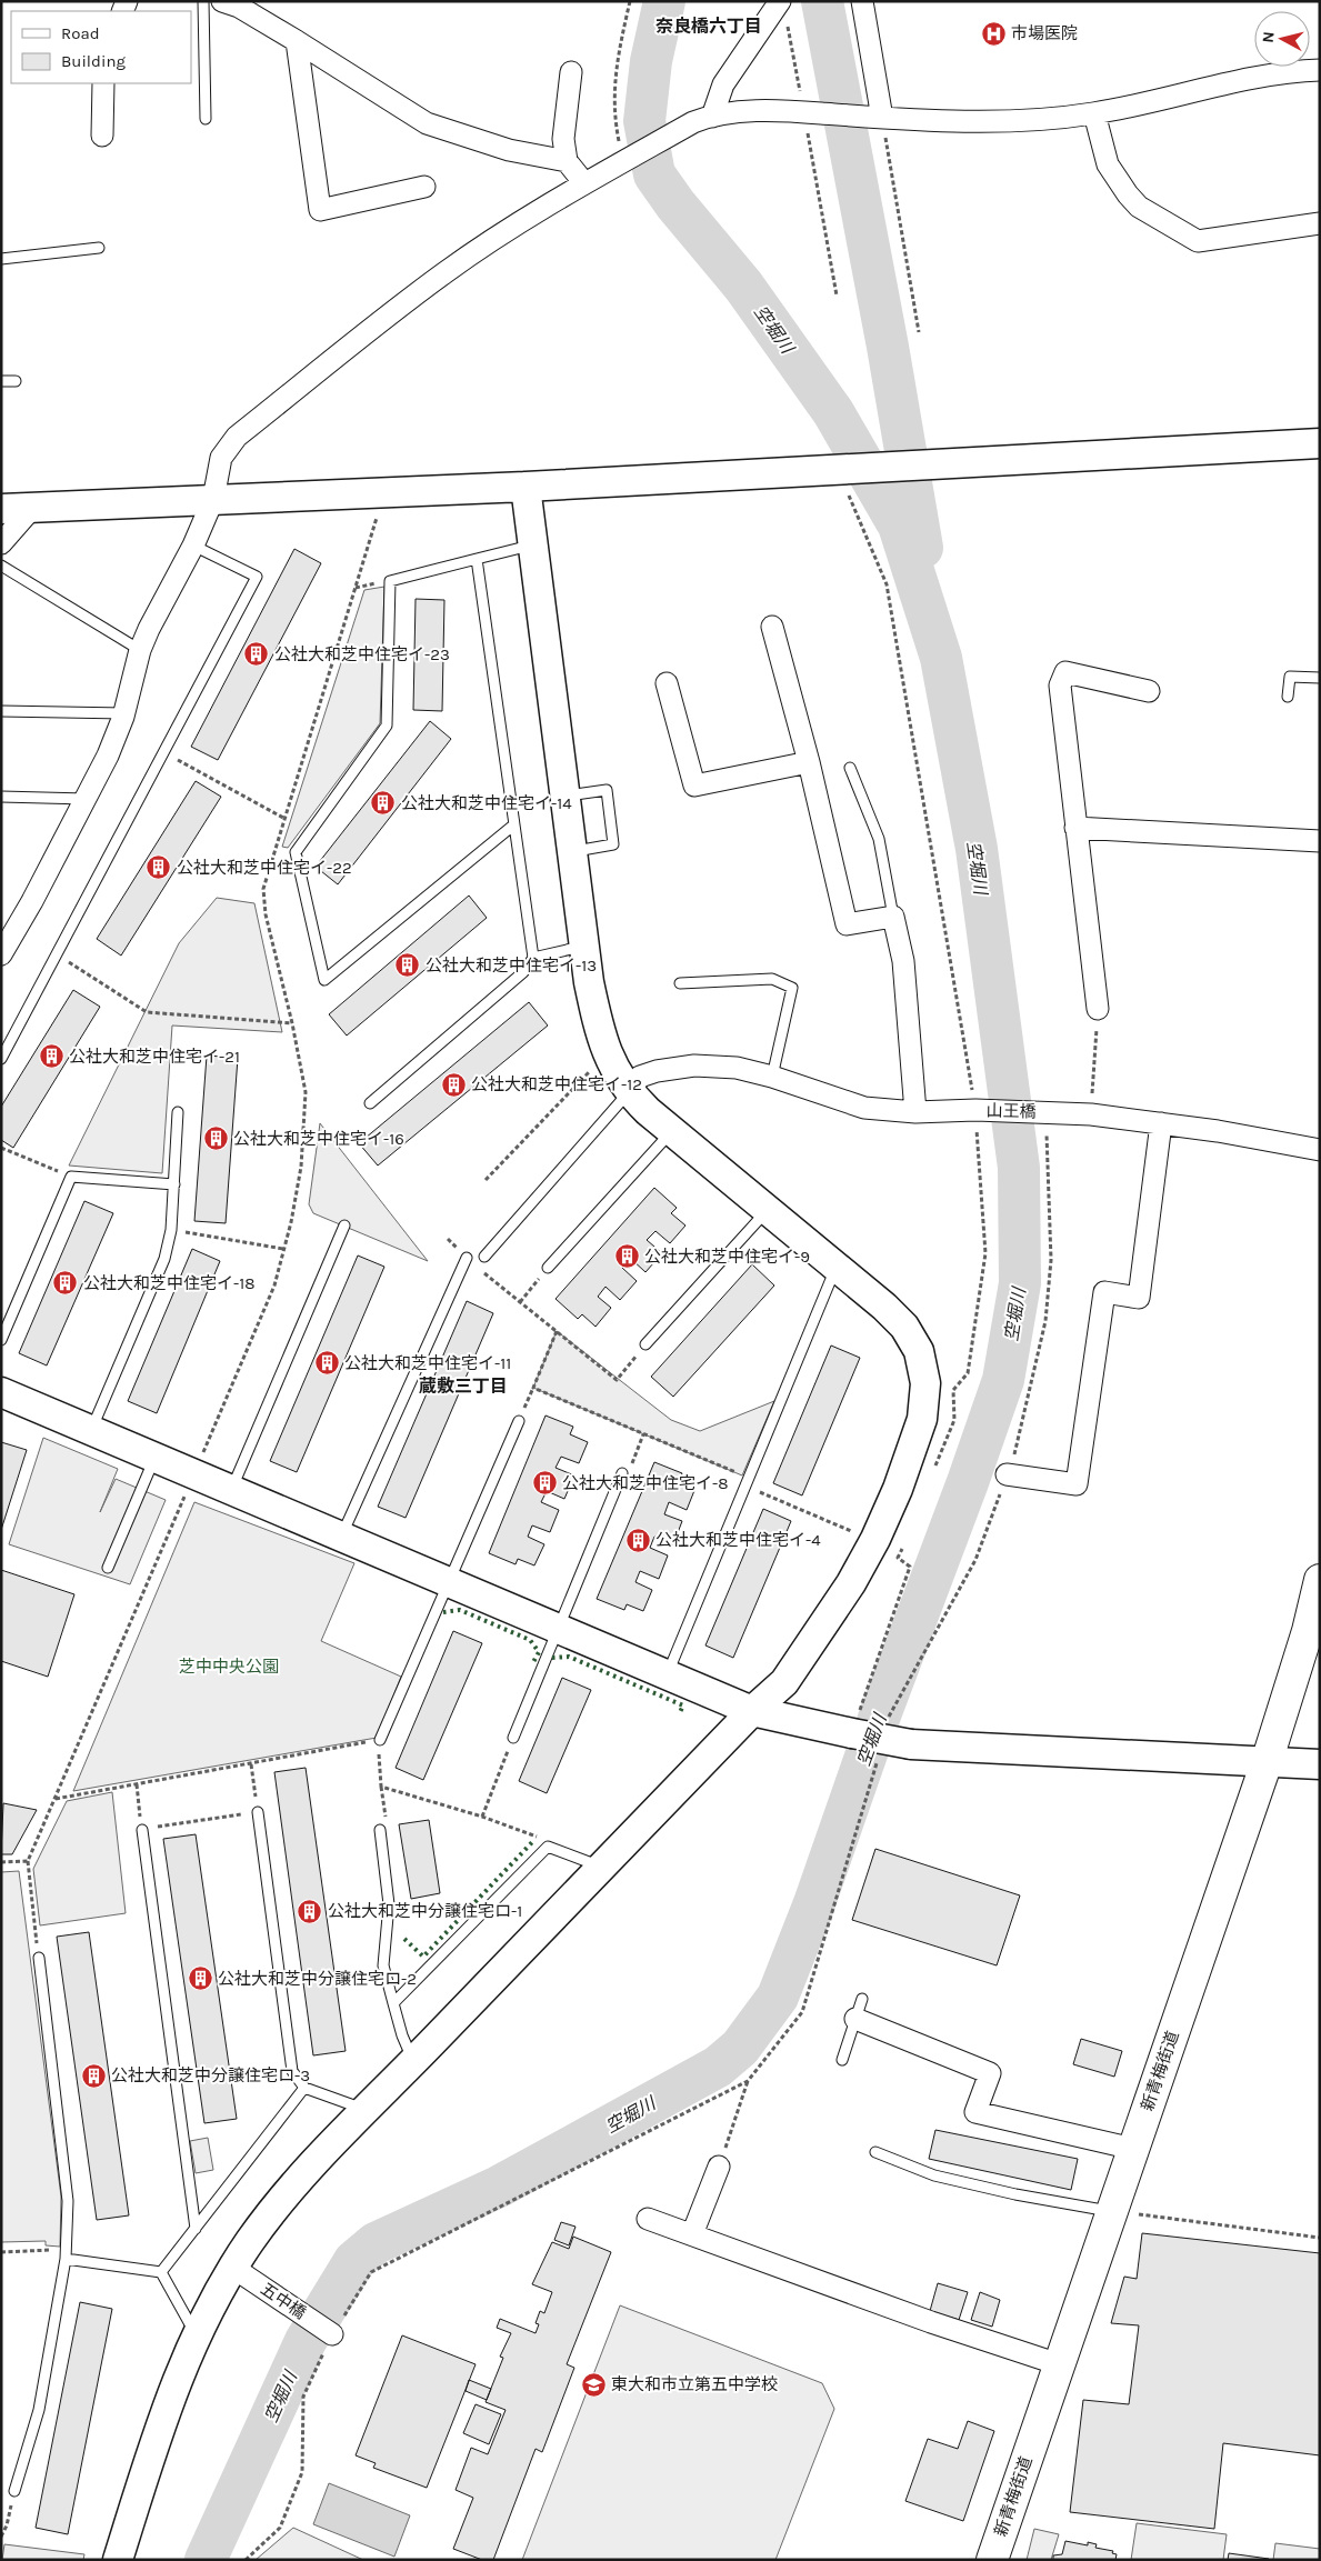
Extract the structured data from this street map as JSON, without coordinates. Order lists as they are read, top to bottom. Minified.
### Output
{"streets":{"main road":["新青梅街道"],"street":["山王橋","五中橋"]},"districts":["奈良橋六丁目","蔵敷三丁目"],"water":["空堀川"],"parks":["芝中中央公園"],"places":{"hospital":["市場医院"],"building":["公社大和芝中住宅イ-23","公社大和芝中住宅イ-14","公社大和芝中住宅イ-22","公社大和芝中住宅イ-13","公社大和芝中住宅イ-21","公社大和芝中住宅イ-12","公社大和芝中住宅イ-16","公社大和芝中住宅イ-9","公社大和芝中住宅イ-18","公社大和芝中住宅イ-11","公社大和芝中住宅イ-8","公社大和芝中住宅イ-4","公社大和芝中分譲住宅ロ-1","公社大和芝中分譲住宅ロ-2","公社大和芝中分譲住宅ロ-3"],"school or university":["東大和市立第五中学校"]},"legend":["Road","Building"],"north":"left"}
